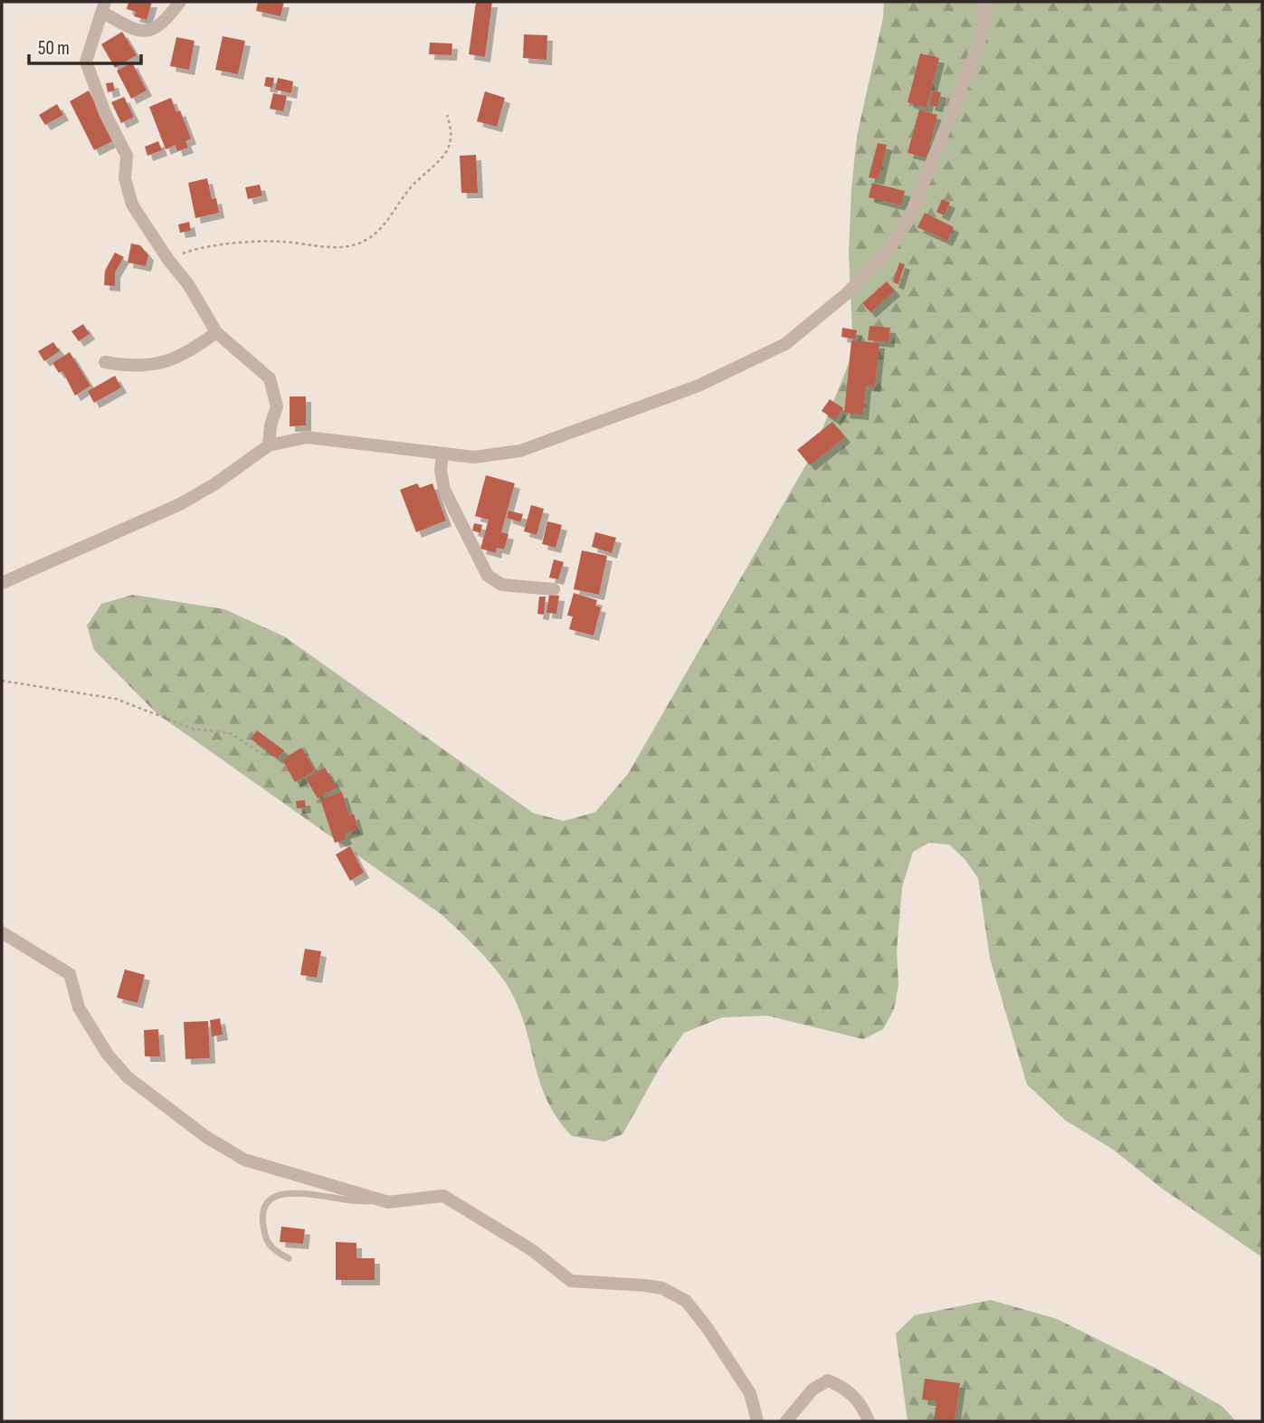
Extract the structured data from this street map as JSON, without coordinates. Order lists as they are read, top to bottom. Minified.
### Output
{"scale_bar":"50 m"}
